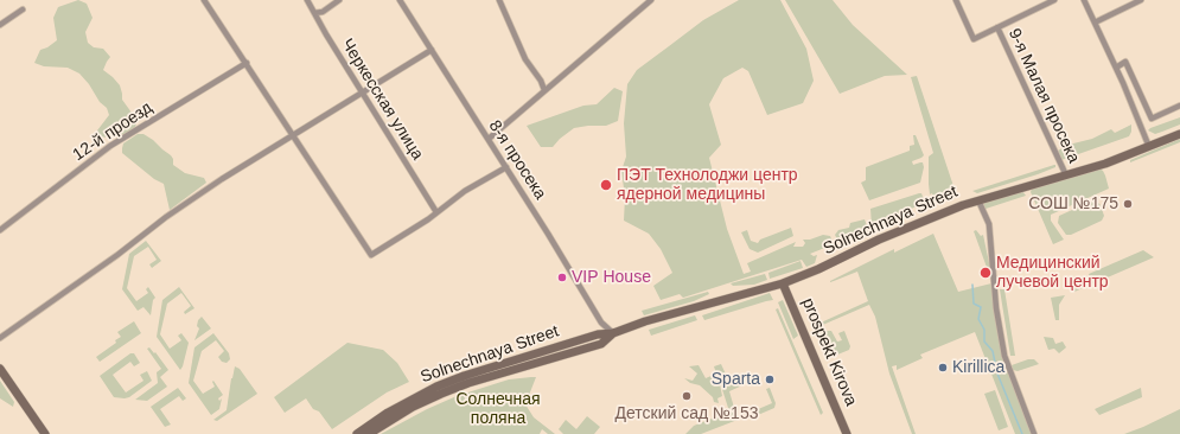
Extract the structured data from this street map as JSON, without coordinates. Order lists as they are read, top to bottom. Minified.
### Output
{"streets":{"main road":["Solnechnaya Street","prospekt Kirova"],"street":["9-я Малая просека","Черкесская улица","12-й проезд","8-я просека"]},"crossings":[["9-я Малая просека","Solnechnaya Street"],["8-я просека","Solnechnaya Street"],["Solnechnaya Street","prospekt Kirova"]],"parks":["Солнечная поляна"],"places":["ПЭТ Технолоджи центр ядерной медицины","СОШ №175","Медицинский лучевой центр","VIP House","Kirillica","Sparta","Детский сад №153"]}
